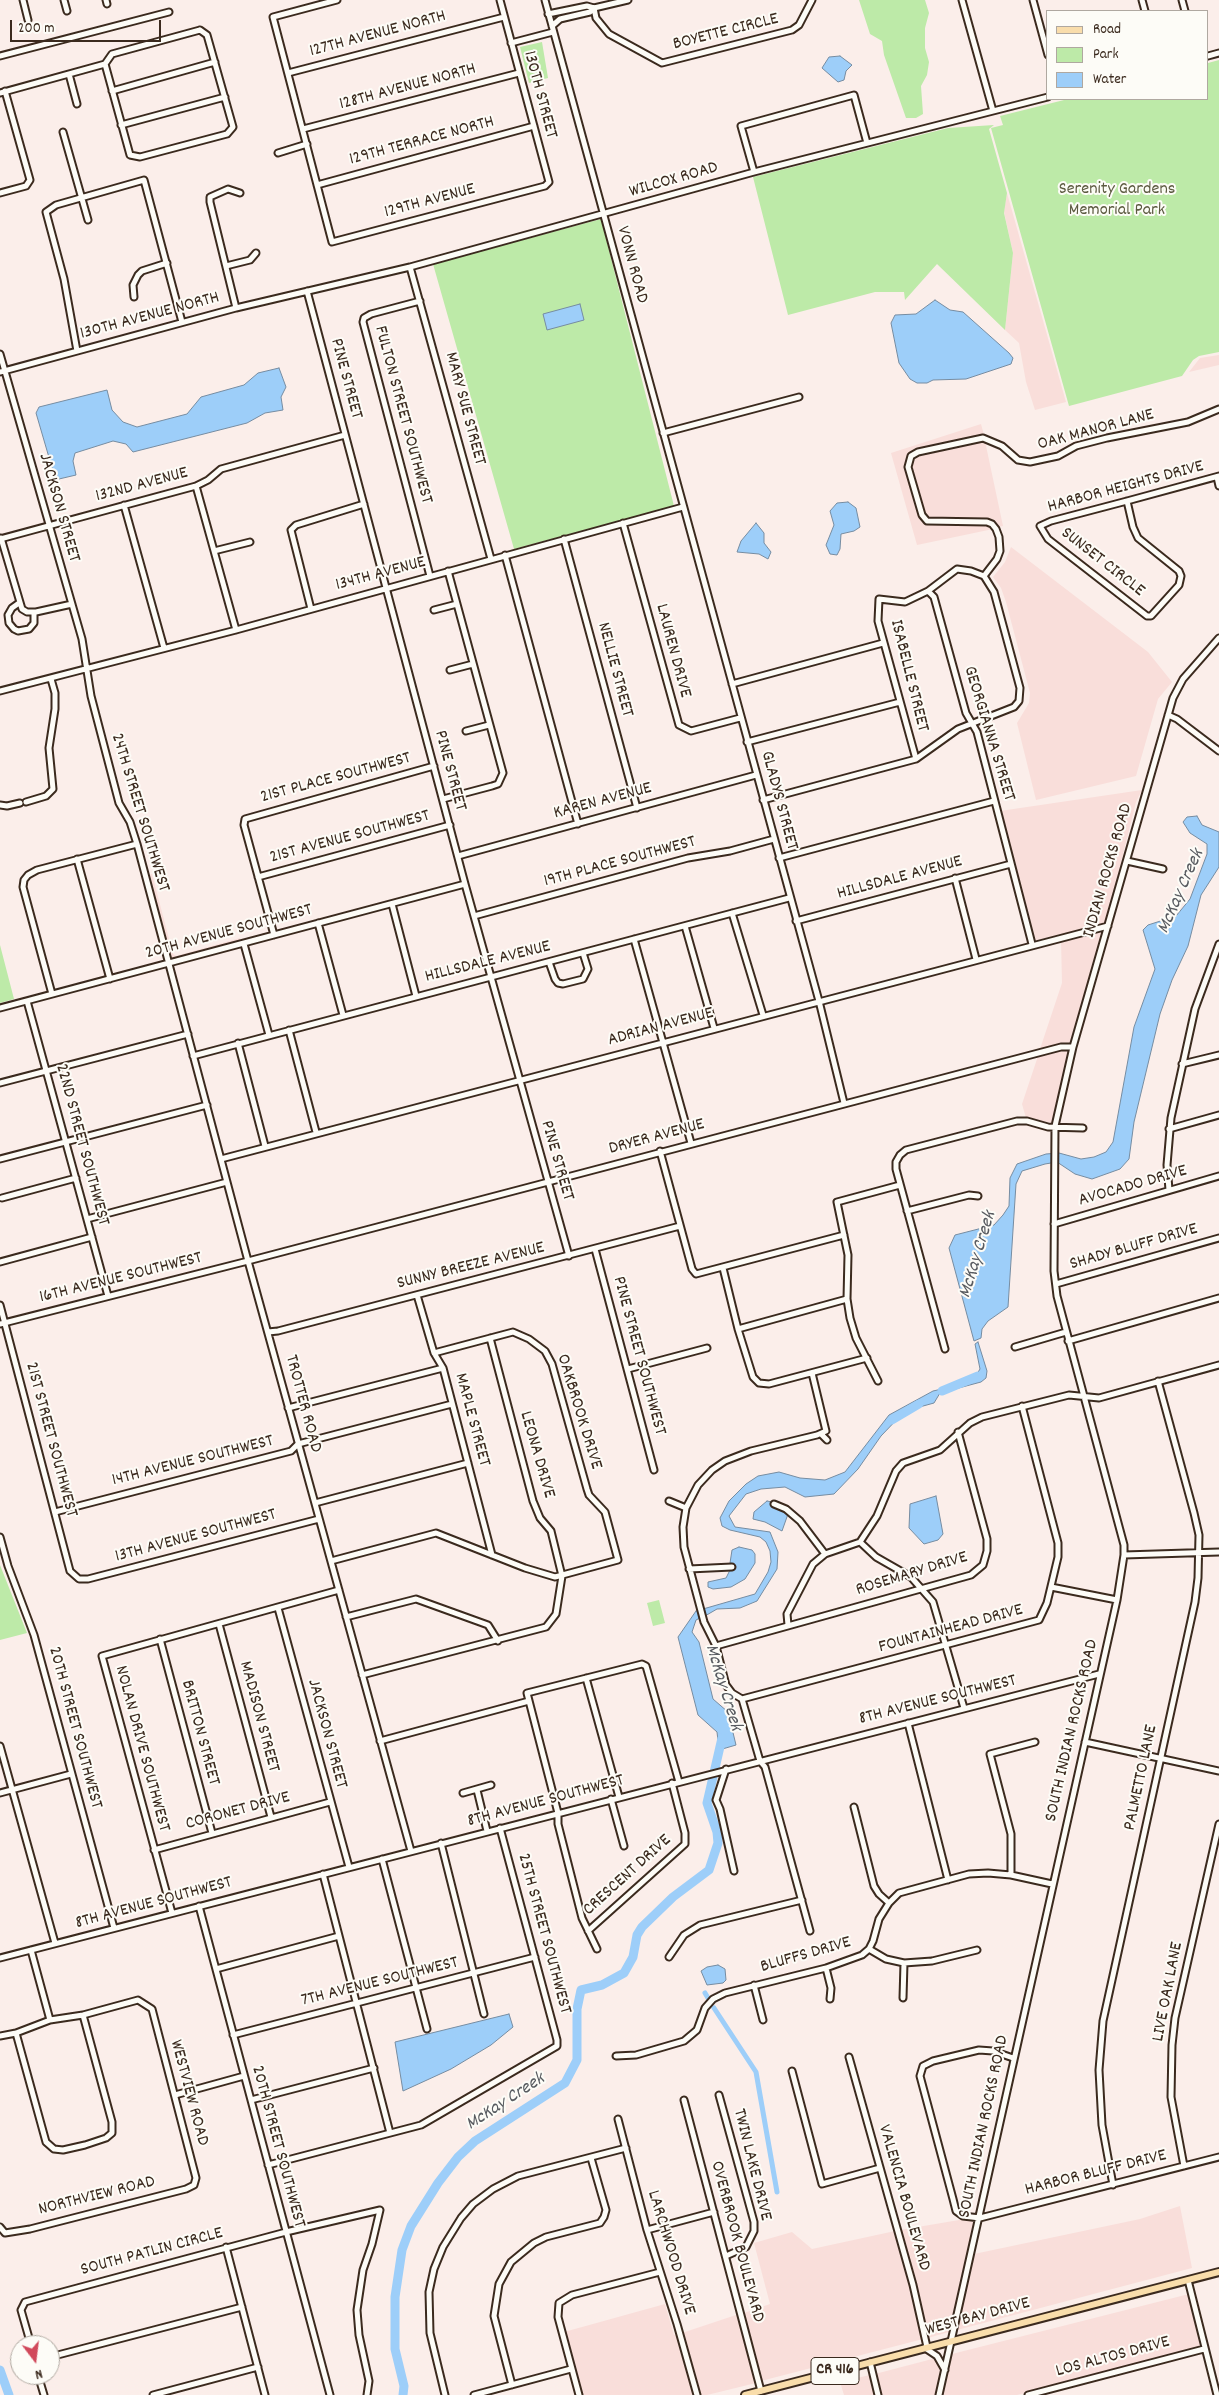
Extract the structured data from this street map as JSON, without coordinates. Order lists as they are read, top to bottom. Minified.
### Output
{"streets":{"main road":["WEST BAY DRIVE","CR 416"],"street":["BOYETTE CIRCLE","127TH AVENUE NORTH","128TH AVENUE NORTH","130TH STREET","129TH TERRACE NORTH","WILCOX ROAD","129TH AVENUE","VONN ROAD","130TH AVENUE NORTH","PINE STREET","MARY SUE STREET","FULTON STREET SOUTHWEST","OAK MANOR LANE","132ND AVENUE","HARBOR HEIGHTS DRIVE","JACKSON STREET","SUNSET CIRCLE","134TH AVENUE","LAUREN DRIVE","NELLIE STREET","ISABELLE STREET","GEORGIANNA STREET","21ST PLACE SOUTHWEST","GLADYS STREET","KAREN AVENUE","24TH STREET SOUTHWEST","21ST AVENUE SOUTHWEST","19TH PLACE SOUTHWEST","INDIAN ROCKS ROAD","HILLSDALE AVENUE","20TH AVENUE SOUTHWEST","ADRIAN AVENUE","DRYER AVENUE","22ND STREET SOUTHWEST","AVOCADO DRIVE","SHADY BLUFF DRIVE","SUNNY BREEZE AVENUE","16TH AVENUE SOUTHWEST","PINE STREET SOUTHWEST","TROTTER ROAD","OAKBROOK DRIVE","MAPLE STREET","21ST STREET SOUTHWEST","LEONA DRIVE","14TH AVENUE SOUTHWEST","13TH AVENUE SOUTHWEST","ROSEMARY DRIVE","FOUNTAINHEAD DRIVE","8TH AVENUE SOUTHWEST","MADISON STREET","20TH STREET SOUTHWEST","SOUTH INDIAN ROCKS ROAD","BRITTON STREET","NOLAN DRIVE SOUTHWEST","PALMETTO LANE","CORONET DRIVE","CRESCENT DRIVE","25TH STREET SOUTHWEST","BLUFFS DRIVE","7TH AVENUE SOUTHWEST","LIVE OAK LANE","WESTVIEW ROAD","TWIN LAKE DRIVE","HARBOR BLUFF DRIVE","NORTHVIEW ROAD","VALENCIA BOULEVARD","OVERBROOK BOULEVARD","SOUTH PATLIN CIRCLE","LARCHWOOD DRIVE","LOS ALTOS DRIVE"]},"crossings":[["127TH AVENUE NORTH","130TH STREET"],["128TH AVENUE NORTH","130TH STREET"],["130TH STREET","129TH TERRACE NORTH"],["130TH STREET","129TH AVENUE"],["129TH TERRACE NORTH","129TH AVENUE"],["WILCOX ROAD","VONN ROAD"],["WILCOX ROAD","130TH AVENUE NORTH"],["WILCOX ROAD","PINE STREET"],["WILCOX ROAD","MARY SUE STREET"],["VONN ROAD","134TH AVENUE"],["VONN ROAD","GLADYS STREET"],["130TH AVENUE NORTH","PINE STREET"],["130TH AVENUE NORTH","JACKSON STREET"],["PINE STREET","132ND AVENUE"],["PINE STREET","134TH AVENUE"],["PINE STREET","21ST PLACE SOUTHWEST"],["PINE STREET","KAREN AVENUE"],["PINE STREET","21ST AVENUE SOUTHWEST"],["PINE STREET","19TH PLACE SOUTHWEST"],["PINE STREET","HILLSDALE AVENUE"],["PINE STREET","20TH AVENUE SOUTHWEST"],["PINE STREET","ADRIAN AVENUE"],["PINE STREET","DRYER AVENUE"],["PINE STREET","SUNNY BREEZE AVENUE"],["MARY SUE STREET","FULTON STREET SOUTHWEST"],["MARY SUE STREET","134TH AVENUE"],["FULTON STREET SOUTHWEST","134TH AVENUE"],["132ND AVENUE","JACKSON STREET"],["HARBOR HEIGHTS DRIVE","SUNSET CIRCLE"],["JACKSON STREET","134TH AVENUE"],["JACKSON STREET","24TH STREET SOUTHWEST"],["JACKSON STREET","8TH AVENUE SOUTHWEST"],["JACKSON STREET","NOLAN DRIVE SOUTHWEST"],["JACKSON STREET","CORONET DRIVE"],["134TH AVENUE","LAUREN DRIVE"],["134TH AVENUE","NELLIE STREET"],["134TH AVENUE","GLADYS STREET"],["134TH AVENUE","24TH STREET SOUTHWEST"],["LAUREN DRIVE","GLADYS STREET"],["NELLIE STREET","KAREN AVENUE"],["ISABELLE STREET","GEORGIANNA STREET"],["GEORGIANNA STREET","HILLSDALE AVENUE"],["GEORGIANNA STREET","ADRIAN AVENUE"],["21ST PLACE SOUTHWEST","21ST AVENUE SOUTHWEST"],["GLADYS STREET","KAREN AVENUE"],["GLADYS STREET","19TH PLACE SOUTHWEST"],["GLADYS STREET","HILLSDALE AVENUE"],["GLADYS STREET","ADRIAN AVENUE"],["GLADYS STREET","DRYER AVENUE"],["24TH STREET SOUTHWEST","20TH AVENUE SOUTHWEST"],["24TH STREET SOUTHWEST","TROTTER ROAD"],["INDIAN ROCKS ROAD","ADRIAN AVENUE"],["INDIAN ROCKS ROAD","DRYER AVENUE"],["INDIAN ROCKS ROAD","SOUTH INDIAN ROCKS ROAD"],["HILLSDALE AVENUE","TROTTER ROAD"],["20TH AVENUE SOUTHWEST","22ND STREET SOUTHWEST"],["20TH AVENUE SOUTHWEST","TROTTER ROAD"],["ADRIAN AVENUE","TROTTER ROAD"],["DRYER AVENUE","16TH AVENUE SOUTHWEST"],["DRYER AVENUE","TROTTER ROAD"],["22ND STREET SOUTHWEST","16TH AVENUE SOUTHWEST"],["AVOCADO DRIVE","SOUTH INDIAN ROCKS ROAD"],["SHADY BLUFF DRIVE","SOUTH INDIAN ROCKS ROAD"],["SUNNY BREEZE AVENUE","PINE STREET SOUTHWEST"],["SUNNY BREEZE AVENUE","TROTTER ROAD"],["SUNNY BREEZE AVENUE","MAPLE STREET"],["16TH AVENUE SOUTHWEST","TROTTER ROAD"],["16TH AVENUE SOUTHWEST","21ST STREET SOUTHWEST"],["TROTTER ROAD","14TH AVENUE SOUTHWEST"],["TROTTER ROAD","13TH AVENUE SOUTHWEST"],["TROTTER ROAD","8TH AVENUE SOUTHWEST"],["TROTTER ROAD","NOLAN DRIVE SOUTHWEST"],["OAKBROOK DRIVE","MAPLE STREET"],["OAKBROOK DRIVE","LEONA DRIVE"],["MAPLE STREET","14TH AVENUE SOUTHWEST"],["21ST STREET SOUTHWEST","14TH AVENUE SOUTHWEST"],["21ST STREET SOUTHWEST","13TH AVENUE SOUTHWEST"],["8TH AVENUE SOUTHWEST","20TH STREET SOUTHWEST"],["8TH AVENUE SOUTHWEST","SOUTH INDIAN ROCKS ROAD"],["8TH AVENUE SOUTHWEST","NOLAN DRIVE SOUTHWEST"],["8TH AVENUE SOUTHWEST","CRESCENT DRIVE"],["8TH AVENUE SOUTHWEST","25TH STREET SOUTHWEST"],["MADISON STREET","NOLAN DRIVE SOUTHWEST"],["MADISON STREET","CORONET DRIVE"],["20TH STREET SOUTHWEST","7TH AVENUE SOUTHWEST"],["20TH STREET SOUTHWEST","SOUTH PATLIN CIRCLE"],["SOUTH INDIAN ROCKS ROAD","HARBOR BLUFF DRIVE"],["SOUTH INDIAN ROCKS ROAD","WEST BAY DRIVE"],["BRITTON STREET","NOLAN DRIVE SOUTHWEST"],["BRITTON STREET","CORONET DRIVE"],["NOLAN DRIVE SOUTHWEST","CORONET DRIVE"],["PALMETTO LANE","HARBOR BLUFF DRIVE"],["25TH STREET SOUTHWEST","7TH AVENUE SOUTHWEST"],["LIVE OAK LANE","HARBOR BLUFF DRIVE"],["WESTVIEW ROAD","NORTHVIEW ROAD"],["TWIN LAKE DRIVE","OVERBROOK BOULEVARD"],["VALENCIA BOULEVARD","WEST BAY DRIVE"],["OVERBROOK BOULEVARD","WEST BAY DRIVE"]],"water":["McKay Creek"],"parks":["Serenity Gardens Memorial Park"],"legend":["Road","Park","Water"],"scale_bar":"200 m","north":"bottom"}
